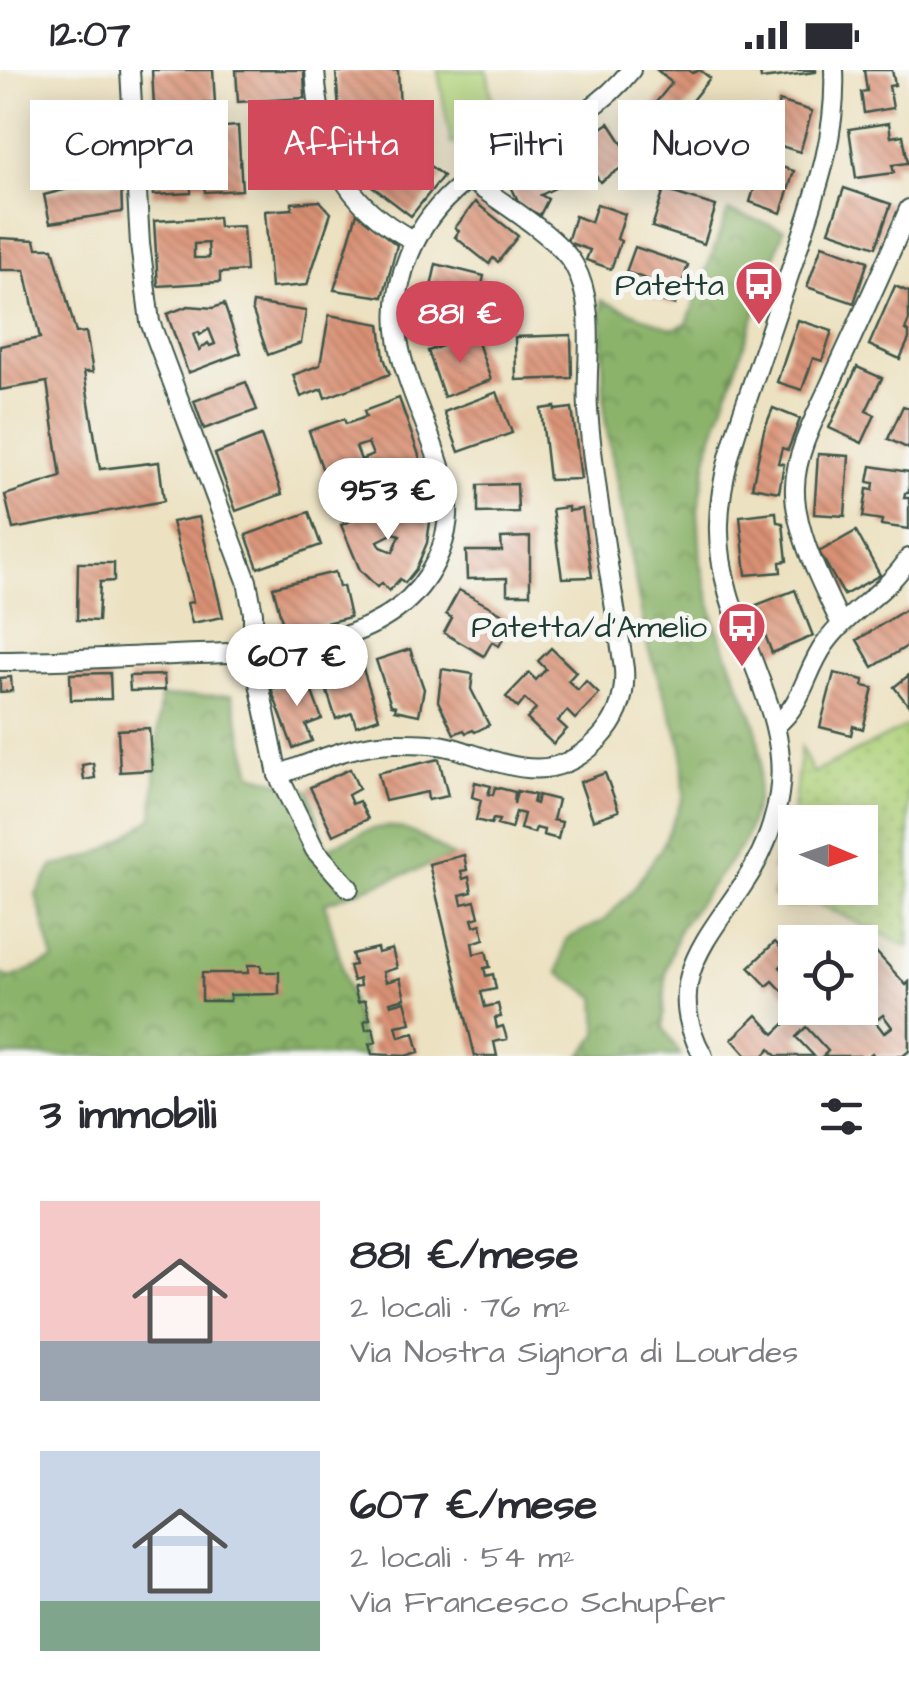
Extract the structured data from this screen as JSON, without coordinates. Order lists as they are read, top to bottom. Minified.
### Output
{"places":{"bus stop":["Patetta","Patetta/d'Amelio"]},"north":"right","page":{"status":"12:07","chip":["Compra","Affitta","Filtri","Nuovo"],"price":["881 €","953 €","607 €"],"heading":"3 immobili","list":[{"name":"881 €/mese","note":"2 locali · 76 m² · Via Nostra Signora di Lourdes"},{"name":"607 €/mese","note":"2 locali · 54 m² · Via Francesco Schupfer"}]}}
